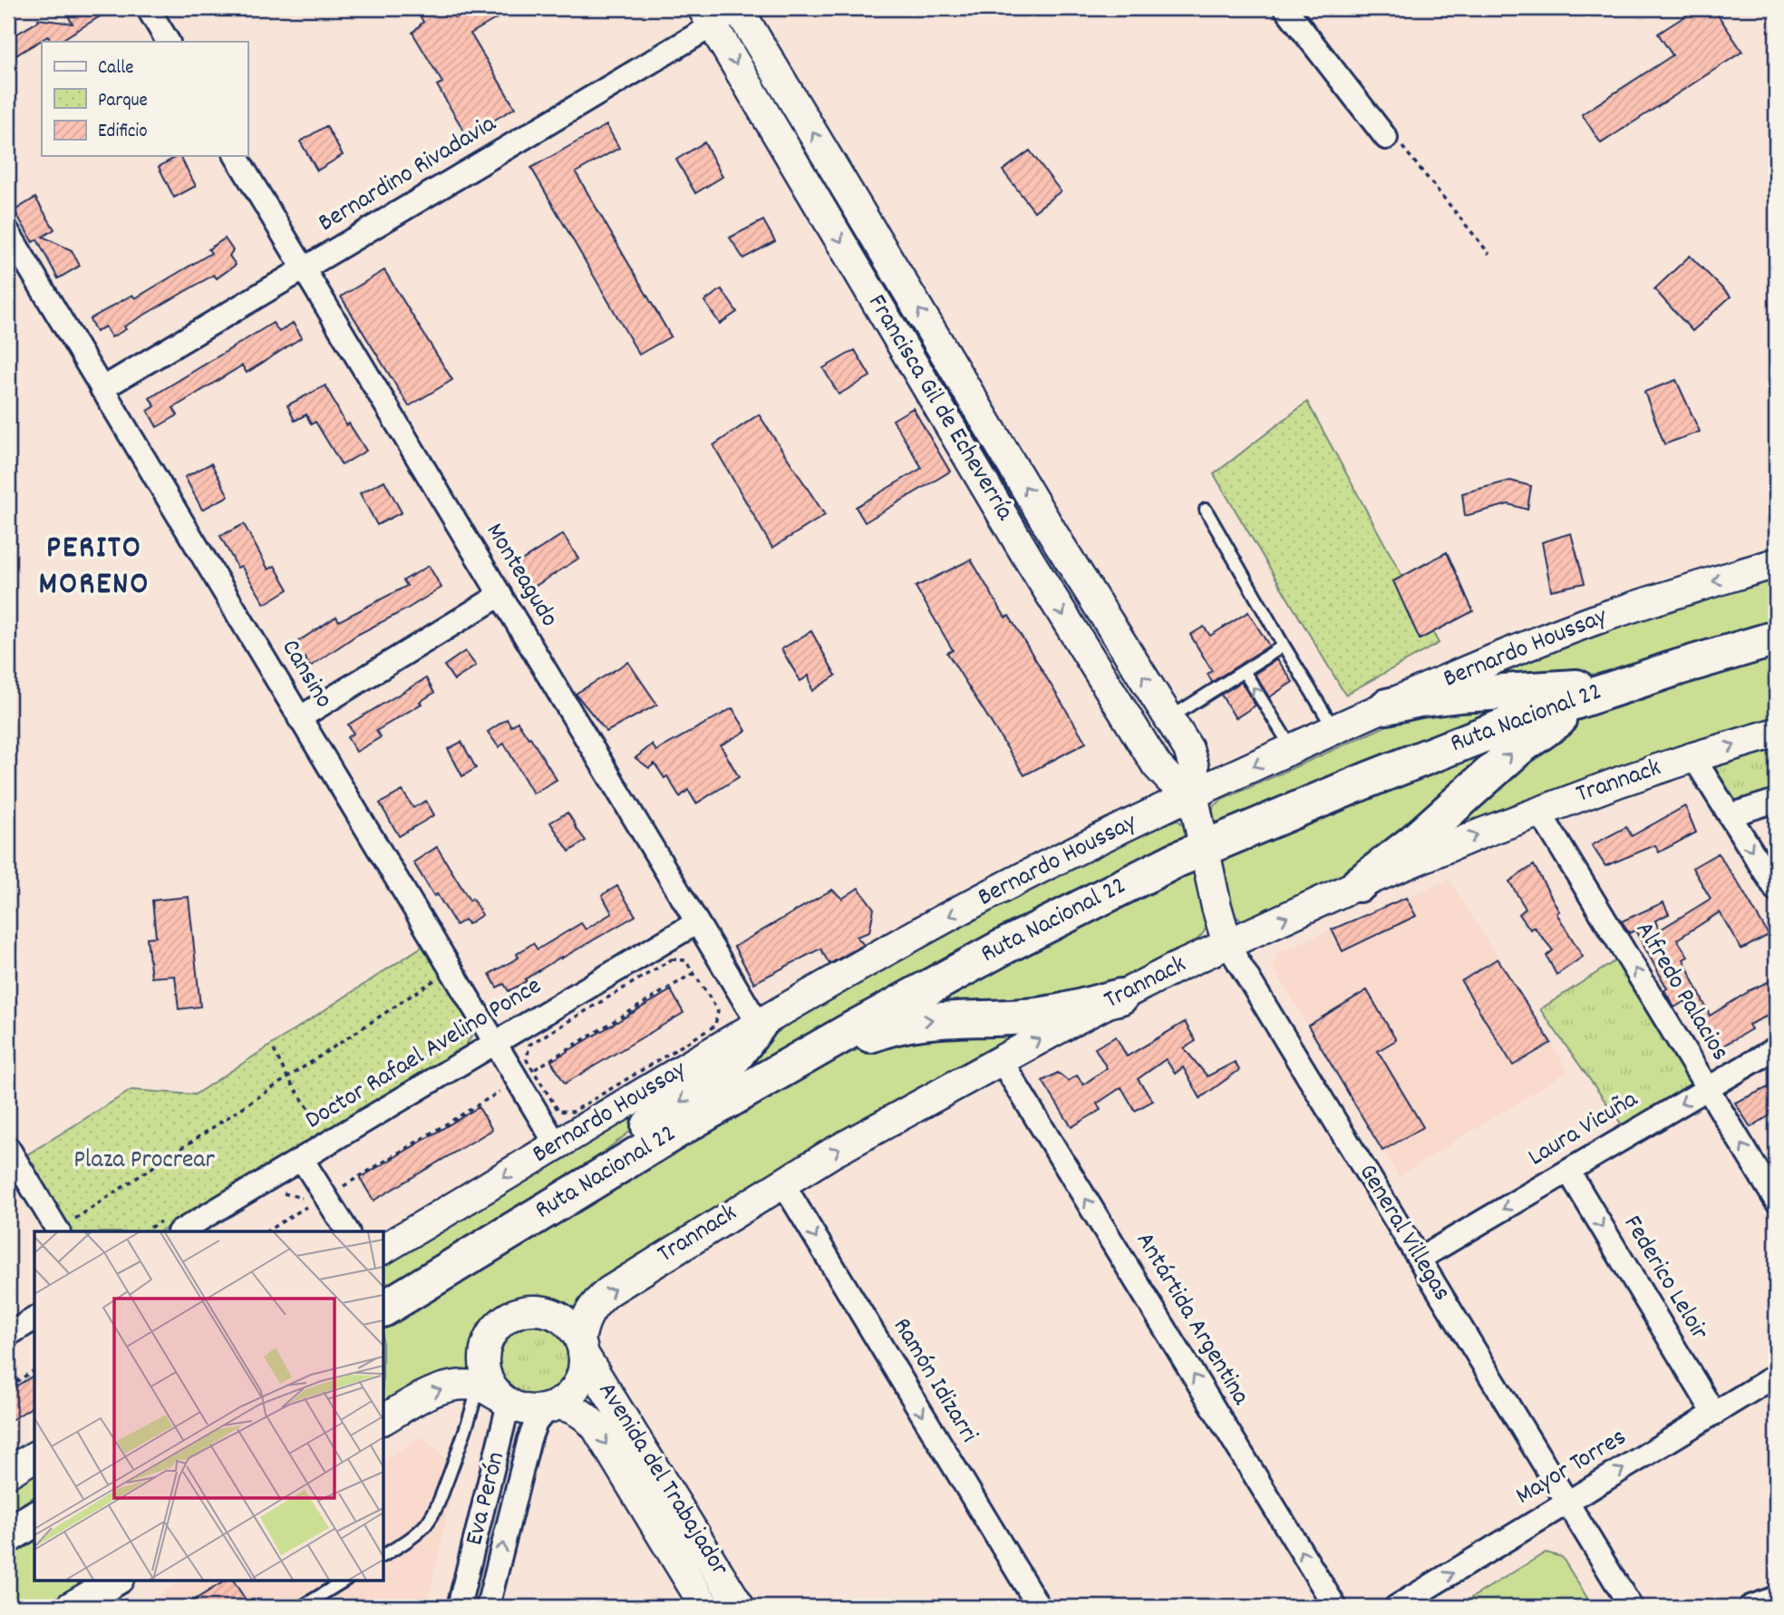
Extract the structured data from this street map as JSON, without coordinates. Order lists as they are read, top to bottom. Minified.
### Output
{"streets":{"main road":["Ruta Nacional 22"],"street":["Bernardino Rivadavia","Francisca Gil de Echeverría","Monteagudo","Bernardo Houssay","Cansino","Trannack","Alfredo Palacios","Doctor Rafael Avelino Ponce","Laura Vicuña","General Villegas","Federico Leloir","Antártida Argentina","Ramón Idizarri","Mayor Torres","Avenida del Trabajador","Eva Perón"]},"crossings":[["Bernardino Rivadavia","Francisca Gil de Echeverría"],["Bernardino Rivadavia","Monteagudo"],["Bernardino Rivadavia","Cansino"],["Francisca Gil de Echeverría","Bernardo Houssay"],["Francisca Gil de Echeverría","Ruta Nacional 22"],["Francisca Gil de Echeverría","General Villegas"],["Monteagudo","Bernardo Houssay"],["Monteagudo","Doctor Rafael Avelino Ponce"],["Bernardo Houssay","Cansino"],["Cansino","Doctor Rafael Avelino Ponce"],["Ruta Nacional 22","General Villegas"],["Trannack","Alfredo Palacios"],["Trannack","General Villegas"],["Trannack","Antártida Argentina"],["Trannack","Ramón Idizarri"],["Trannack","Avenida del Trabajador"],["Trannack","Eva Perón"],["Alfredo Palacios","Laura Vicuña"],["Laura Vicuña","General Villegas"],["Laura Vicuña","Federico Leloir"],["General Villegas","Mayor Torres"],["Federico Leloir","Mayor Torres"],["Avenida del Trabajador","Eva Perón"]],"one_way":["Bernardo Houssay","Trannack","Laura Vicuña","Federico Leloir","Antártida Argentina","Ramón Idizarri","Mayor Torres"],"districts":["PERITO MORENO"],"parks":["Plaza Procrear"],"legend":["Calle","Parque","Edificio"]}
